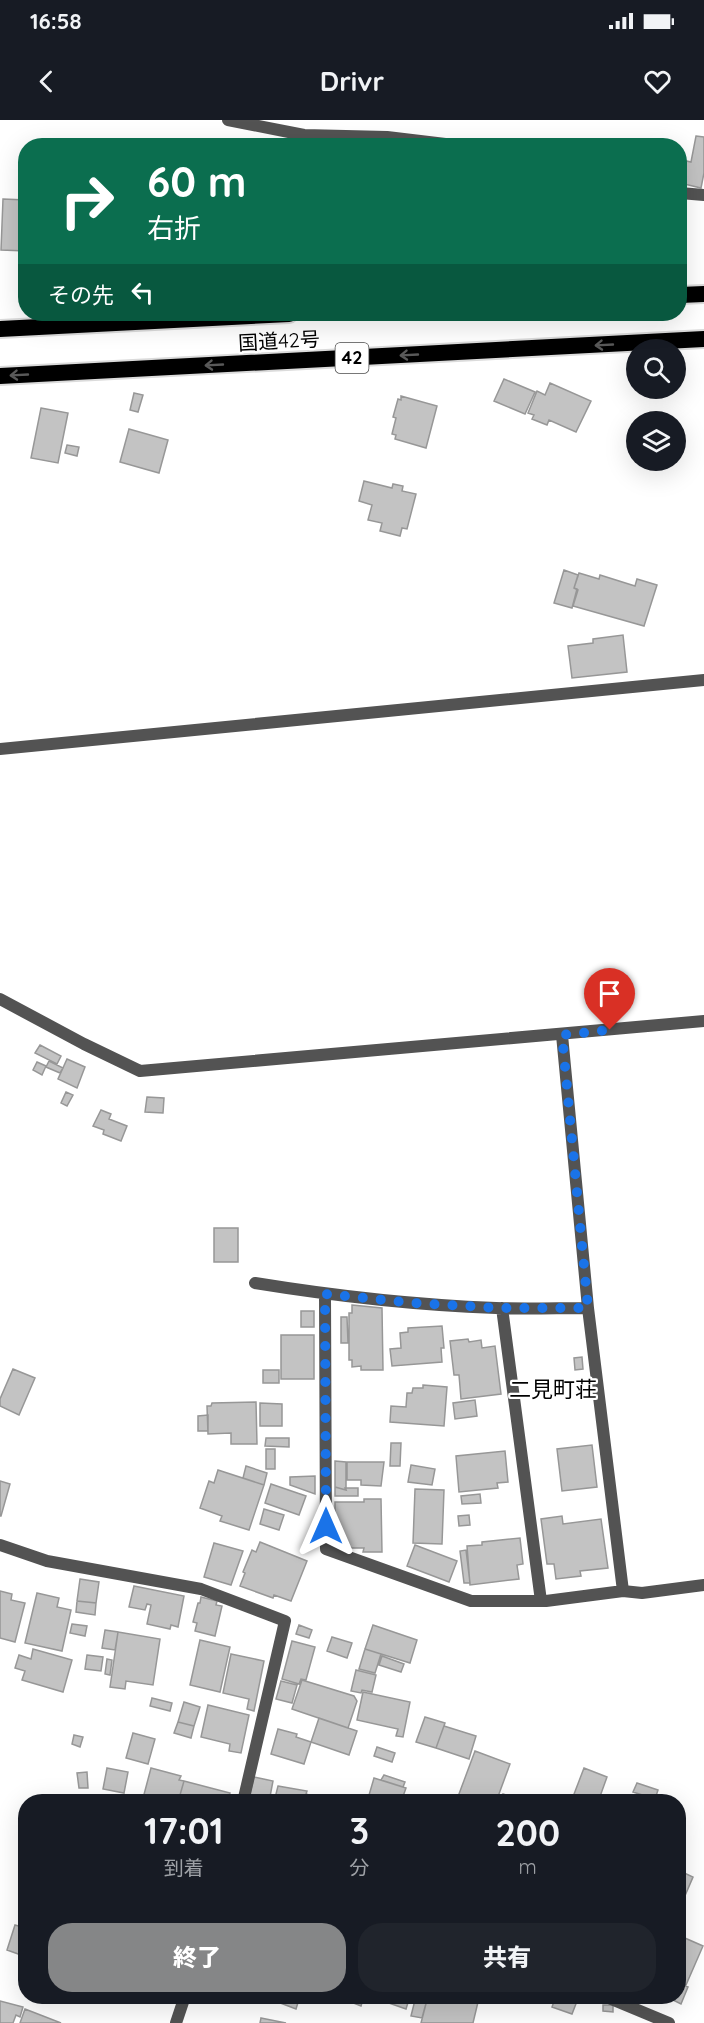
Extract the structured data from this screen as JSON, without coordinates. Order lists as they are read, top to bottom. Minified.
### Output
{"streets":{"highway":["国道42号","42"]},"one_way":["国道42号"],"districts":["二見町荘"],"page":{"status":"16:58","header":"Drivr","turn":["60 m","右折"],"then":"その先","eta":["17:01","到着","3","分","200","m"],"buttons":["終了","共有"]}}
